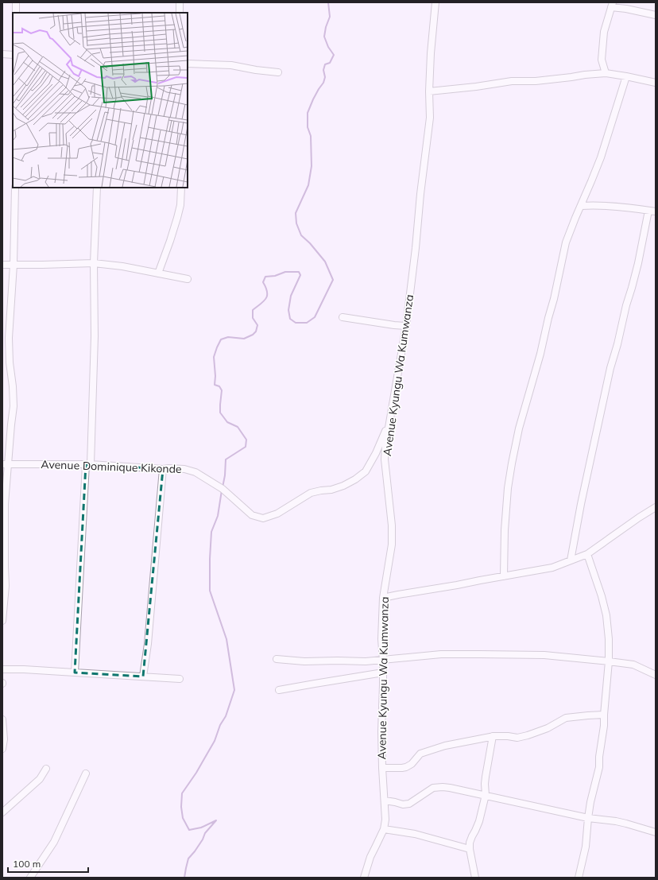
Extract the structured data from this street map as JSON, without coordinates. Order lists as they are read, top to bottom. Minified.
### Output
{"streets":{"street":["Avenue Kyungu Wa Kumwanza","Avenue Dominique Kikonde"]},"crossings":[["Avenue Kyungu Wa Kumwanza","Avenue Dominique Kikonde"]],"scale_bar":"100 m"}
